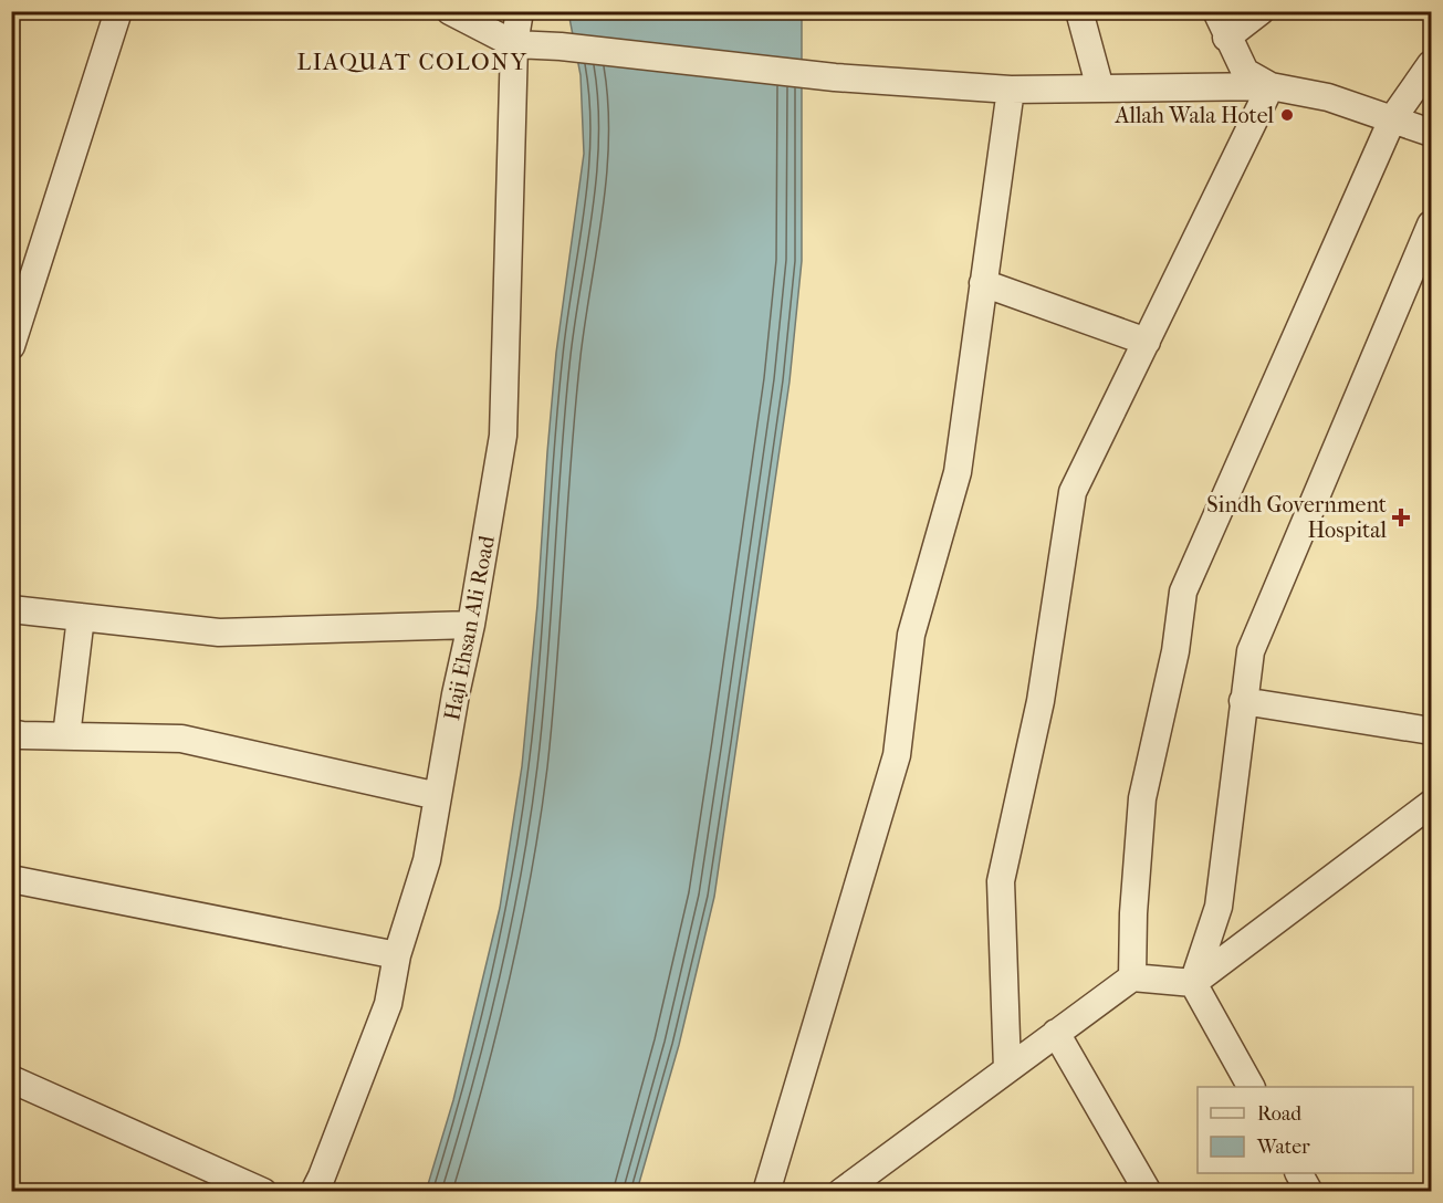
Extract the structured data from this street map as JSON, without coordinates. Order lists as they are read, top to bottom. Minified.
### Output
{"streets":{"street":["Haji Ehsan Ali Road"]},"districts":["LIAQUAT COLONY"],"places":{"other":["Allah Wala Hotel"],"health":["Sindh Government Hospital"]},"legend":["Road","Water"]}
